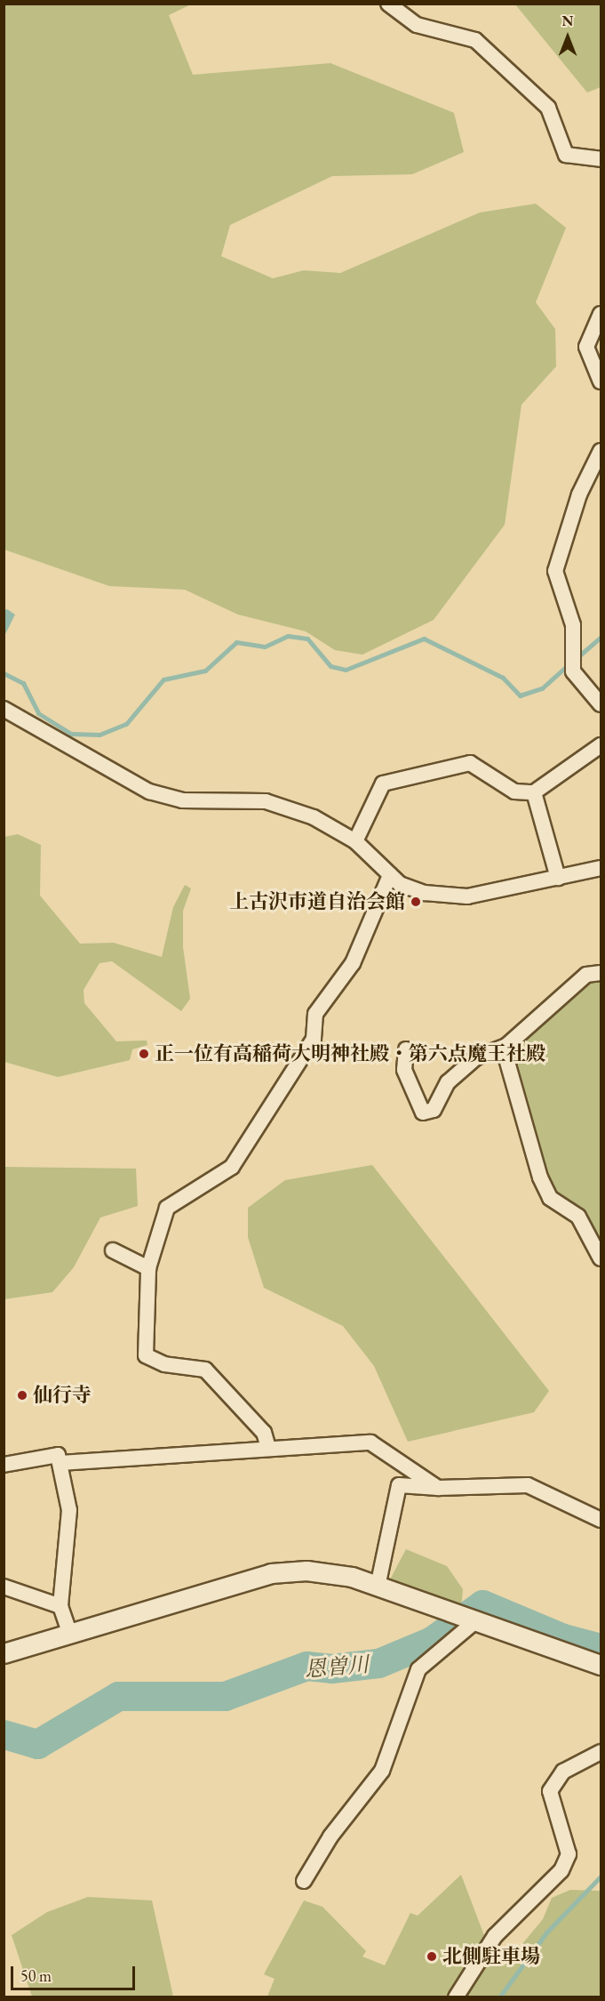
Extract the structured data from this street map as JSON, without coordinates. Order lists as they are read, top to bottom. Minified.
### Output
{"water":["恩曽川"],"places":["上古沢市道自治会館","正一位有高稲荷大明神社殿・第六点魔王社殿","仙行寺","北側駐車場"],"scale_bar":"50 m","north":"top"}
